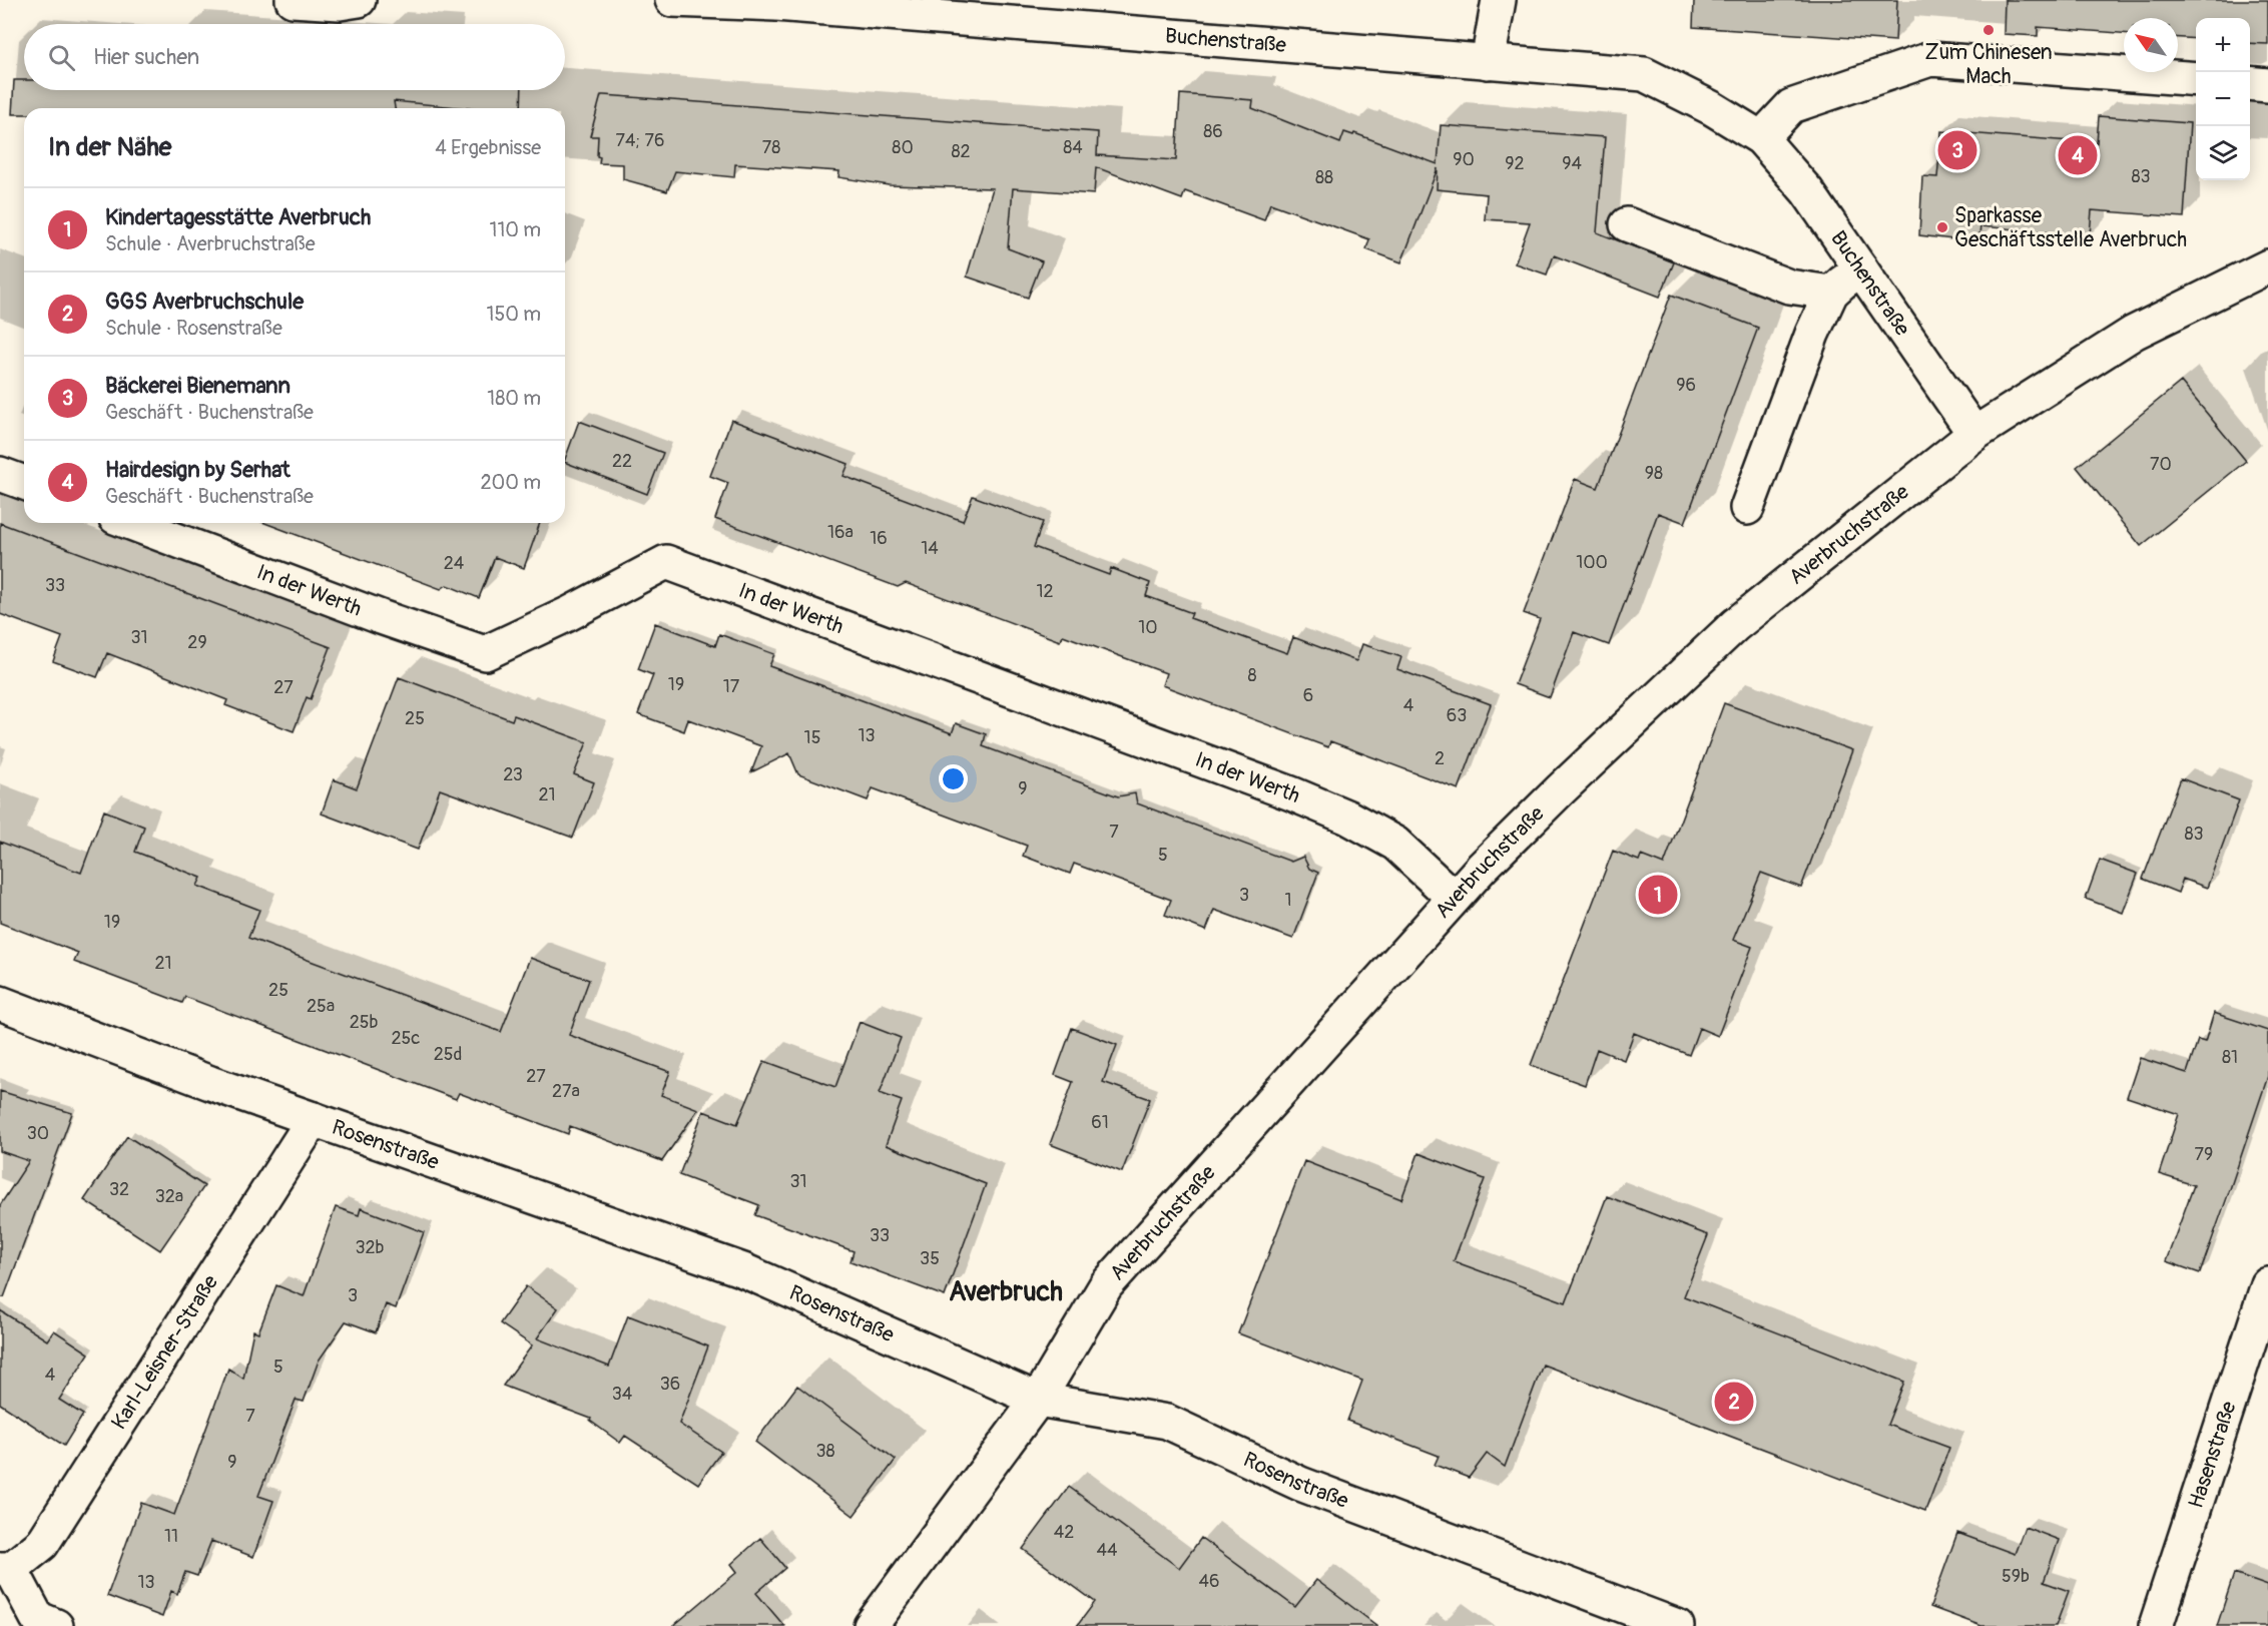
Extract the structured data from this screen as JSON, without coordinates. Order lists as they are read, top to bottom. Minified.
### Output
{"streets":{"street":["Buchenstraße","Averbruchstraße","In der Werth","Rosenstraße","Karl-Leisner-Straße","Hasenstraße"]},"crossings":[["Buchenstraße","Averbruchstraße"],["Averbruchstraße","In der Werth"],["Averbruchstraße","Rosenstraße"],["Rosenstraße","Karl-Leisner-Straße"]],"districts":["Averbruch"],"places":["Zum Chinesen Mach","Sparkasse Geschäftsstelle Averbruch"],"house_numbers":["86","74; 76","78","80","84","82","90","92","94","83","88","96","22","70","98","16a","16","14","100","24","33","12","10","31","29","8","19","17","27","6","4","63","25","13","15","2","23","9","21","7","83","5","3","1","19","21","25","25a","25b","25c","25d","81","27","27a","61","30","79","31","32","32a","33","32b","35","3","5","4","36","34","7","38","9","42","11","44","59b","46","13"],"north":"top left","page":{"map_buttons":["+","−"],"search":"Hier suchen","heading":["In der Nähe","4 Ergebnisse"],"pins":["3","4","1","2"],"list":[{"mark":"1","name":"Kindertagesstätte Averbruch","note":"Schule · Averbruchstraße","value":"110 m"},{"mark":"2","name":"GGS Averbruchschule","note":"Schule · Rosenstraße","value":"150 m"},{"mark":"3","name":"Bäckerei Bienemann","note":"Geschäft · Buchenstraße","value":"180 m"},{"mark":"4","name":"Hairdesign by Serhat","note":"Geschäft · Buchenstraße","value":"200 m"}]}}
